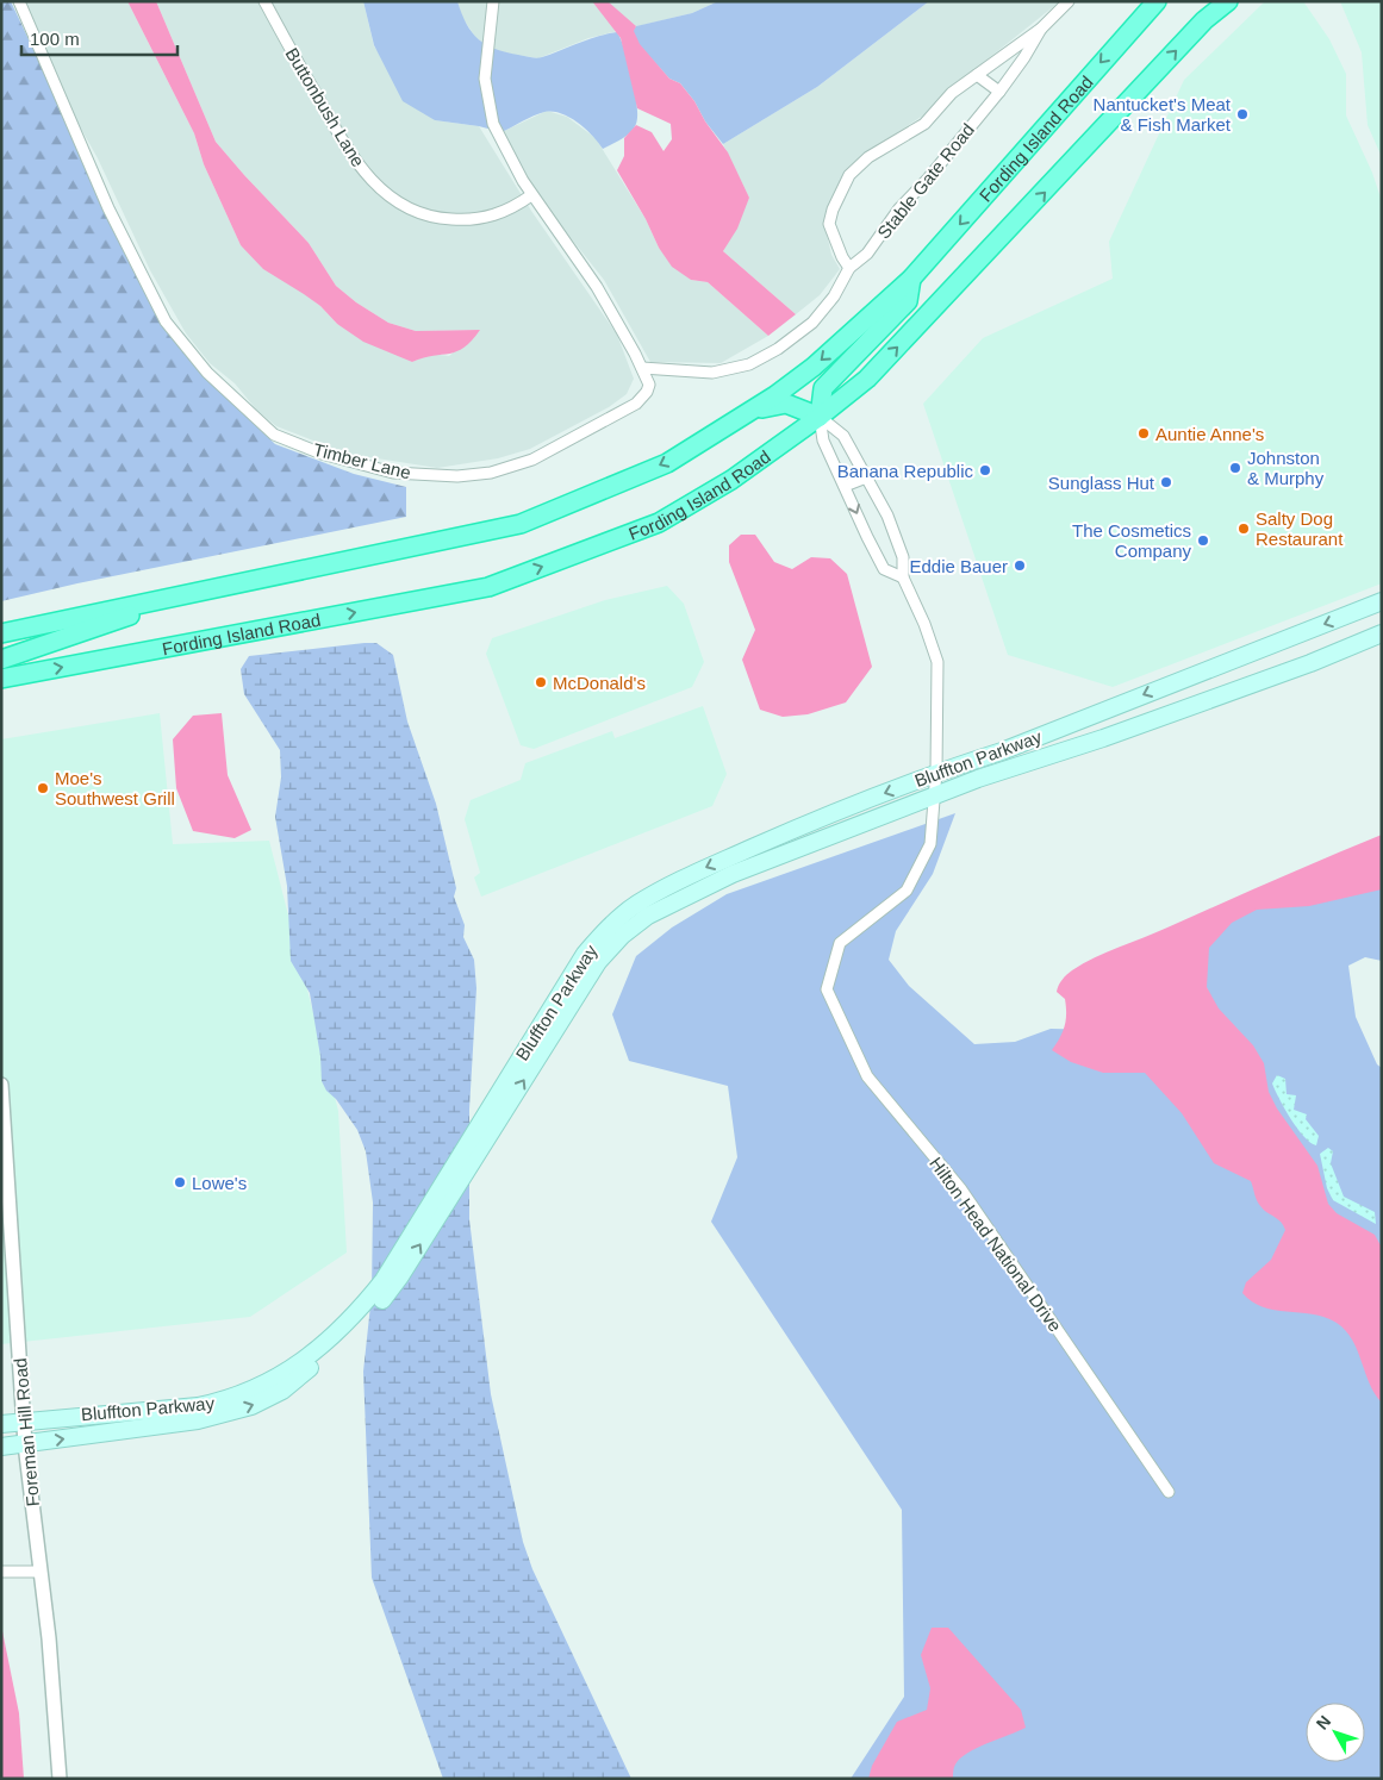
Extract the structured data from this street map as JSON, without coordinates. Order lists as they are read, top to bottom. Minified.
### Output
{"streets":{"highway":["Fording Island Road"],"main road":["Bluffton Parkway"],"street":["Buttonbush Lane","Stable Gate Road","Timber Lane","Hilton Head National Drive","Foreman Hill Road"]},"crossings":[["Buttonbush Lane","Timber Lane"],["Fording Island Road","Hilton Head National Drive"],["Stable Gate Road","Timber Lane"],["Bluffton Parkway","Hilton Head National Drive"],["Bluffton Parkway","Foreman Hill Road"]],"places":["Nantucket's Meat & Fish Market","Auntie Anne's","Johnston & Murphy","Banana Republic","Sunglass Hut","Salty Dog Restaurant","The Cosmetics Company","Eddie Bauer","McDonald's","Moe's Southwest Grill","Lowe's"],"scale_bar":"100 m","north":"top left"}
